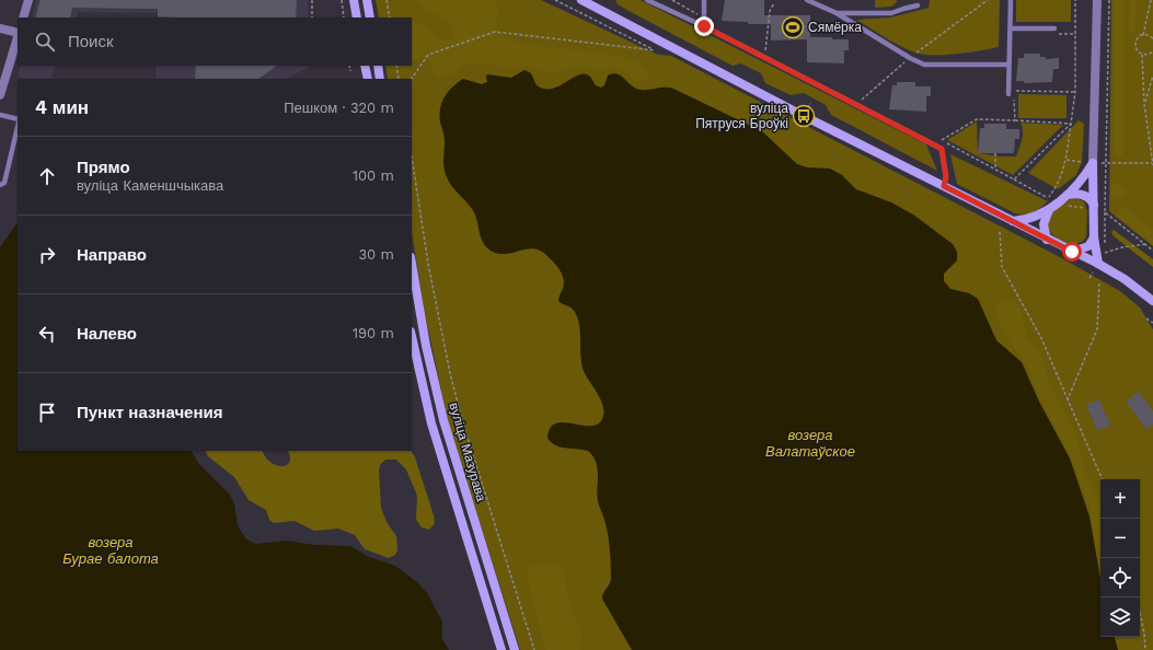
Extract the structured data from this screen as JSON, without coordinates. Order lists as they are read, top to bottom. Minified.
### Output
{"streets":{"street":["вуліца Мазурава"]},"water":["возера Валатаўское","возера Бурае балота"],"places":{"sports":["Сямёрка"],"bus stop":["вуліца Пятруся Броўкі"]},"page":{"search":"Поиск","heading":["4 мин","Пешком · 320 m"],"list":[["Прямо","вуліца Каменшчыкава","100 m"],["Направо","30 m"],["Налево","190 m"],"Пункт назначения"],"map_buttons":["+","−"]}}
